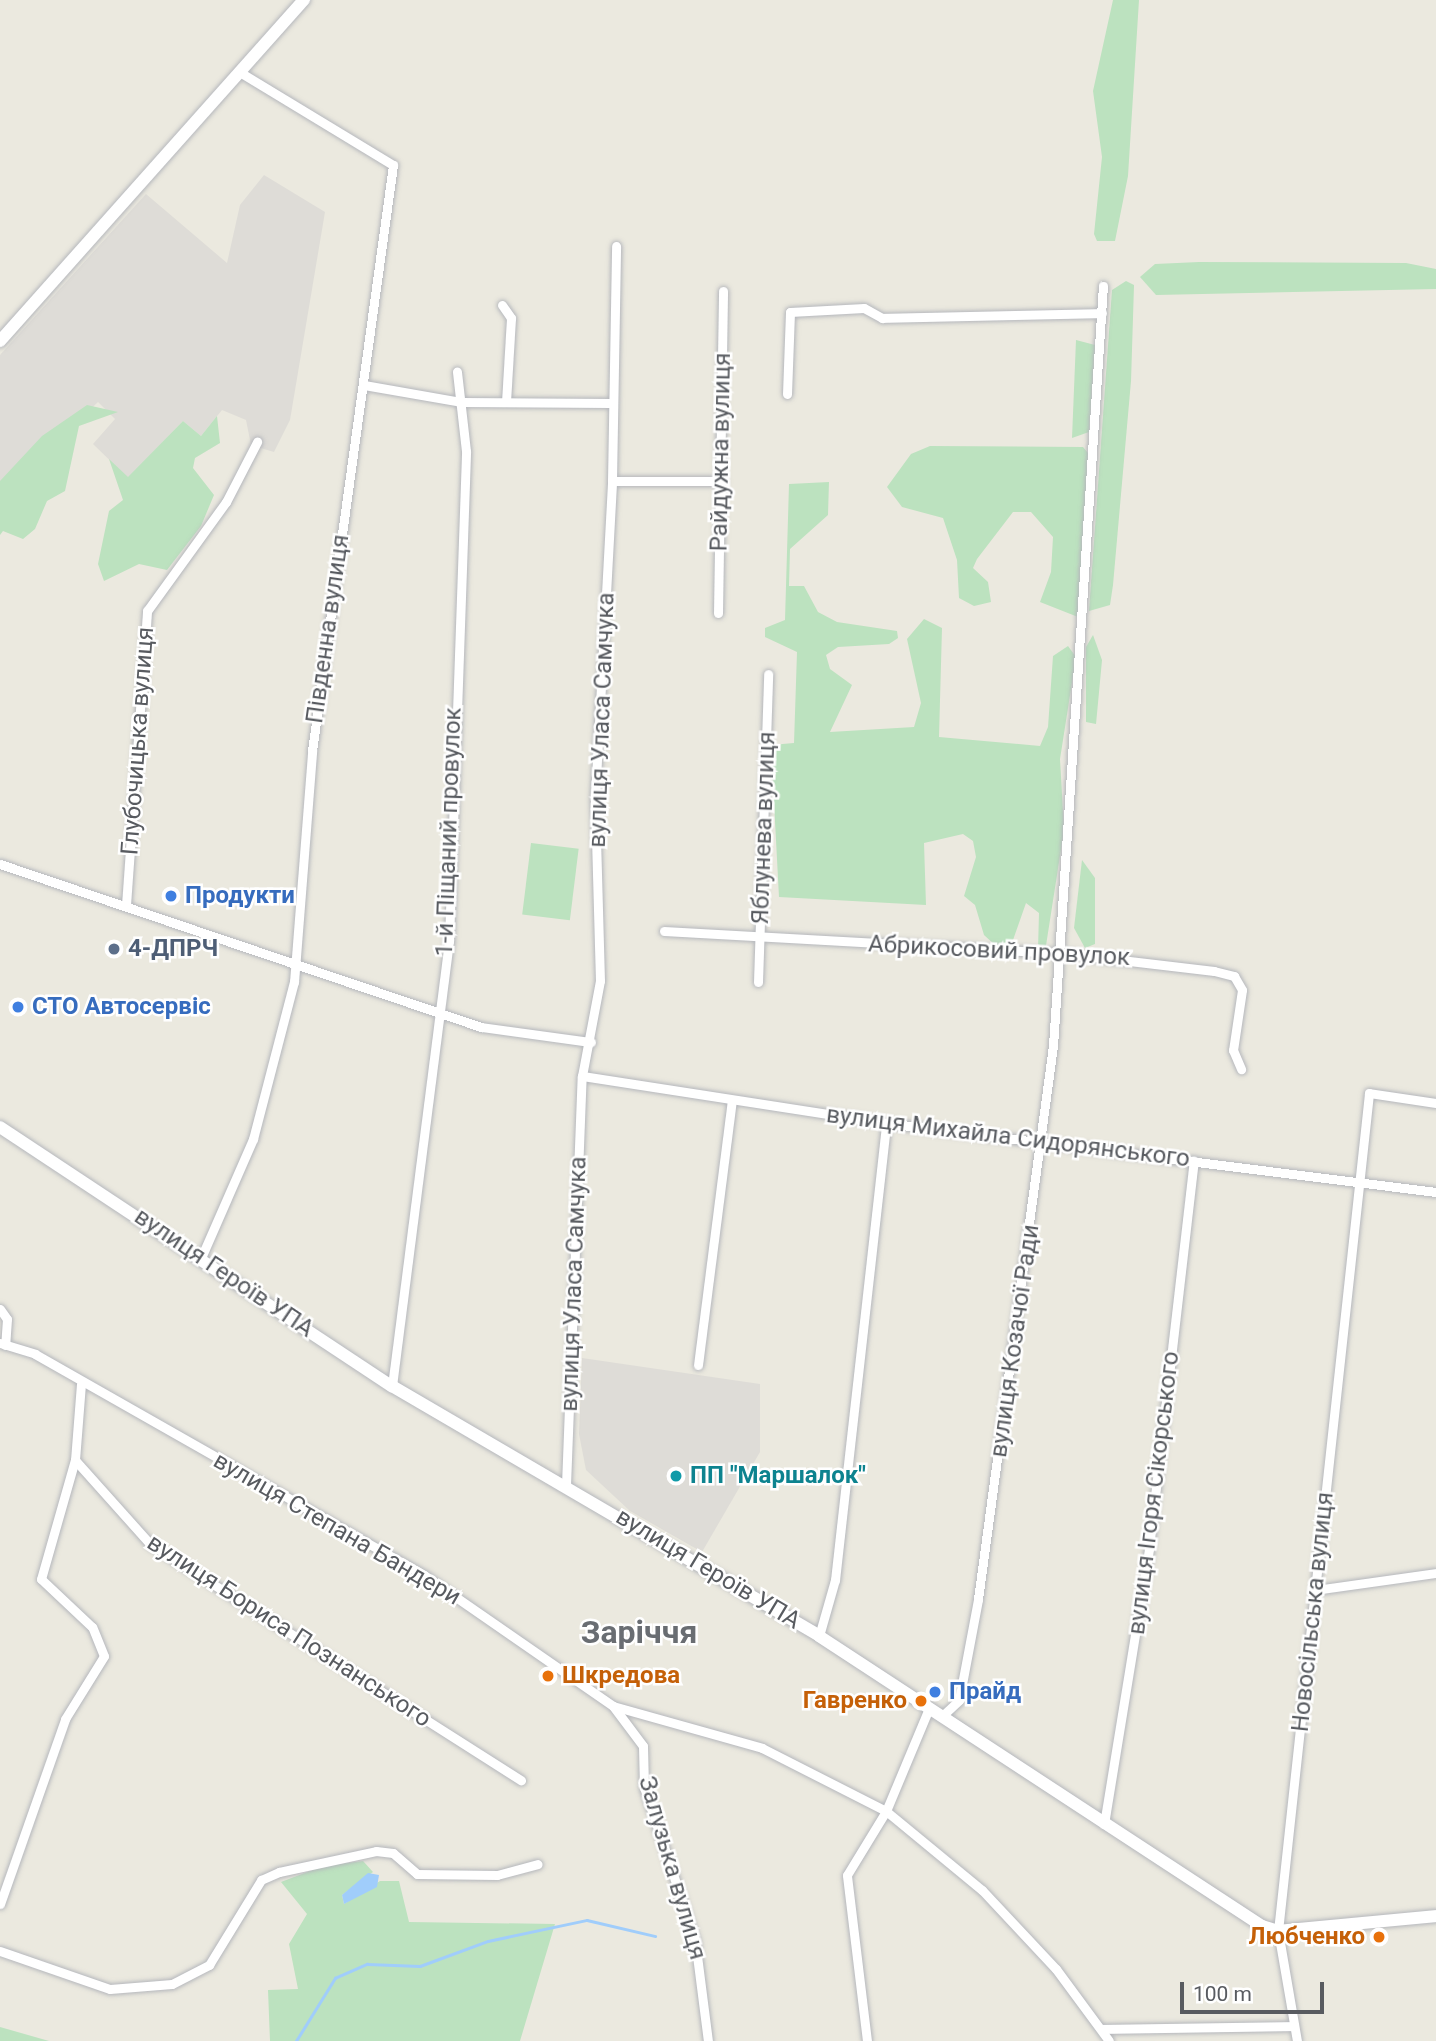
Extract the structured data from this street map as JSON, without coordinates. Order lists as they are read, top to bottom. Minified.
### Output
{"streets":{"street":["Райдужна вулиця","Південна вулиця","вулиця Уласа Самчука","Глубочицька вулиця","Яблунева вулиця","1-й Піщаний провулок","Абрикосовий провулок","вулиця Михайла Сидорянського","вулиця Героїв УПА","вулиця Козачої Ради","вулиця Ігоря Сікорського","вулиця Степана Бандери","Новосільська вулиця","вулиця Бориса Познанського","Залузька вулиця"]},"crossings":[["Південна вулиця","вулиця Героїв УПА"],["вулиця Уласа Самчука","вулиця Михайла Сидорянського"],["вулиця Уласа Самчука","вулиця Героїв УПА"],["Яблунева вулиця","Абрикосовий провулок"],["1-й Піщаний провулок","вулиця Героїв УПА"],["Абрикосовий провулок","вулиця Козачої Ради"],["вулиця Михайла Сидорянського","вулиця Козачої Ради"],["вулиця Михайла Сидорянського","вулиця Ігоря Сікорського"],["вулиця Михайла Сидорянського","Новосільська вулиця"],["вулиця Героїв УПА","вулиця Козачої Ради"],["вулиця Героїв УПА","вулиця Ігоря Сікорського"],["вулиця Героїв УПА","Новосільська вулиця"],["вулиця Степана Бандери","Залузька вулиця"]],"districts":["Заріччя"],"places":["Продукти","4-ДПРЧ","СТО Автосервіс","ПП \"Маршалок\"","Шкредова","Прайд","Гавренко","Любченко"],"scale_bar":"100 m"}
